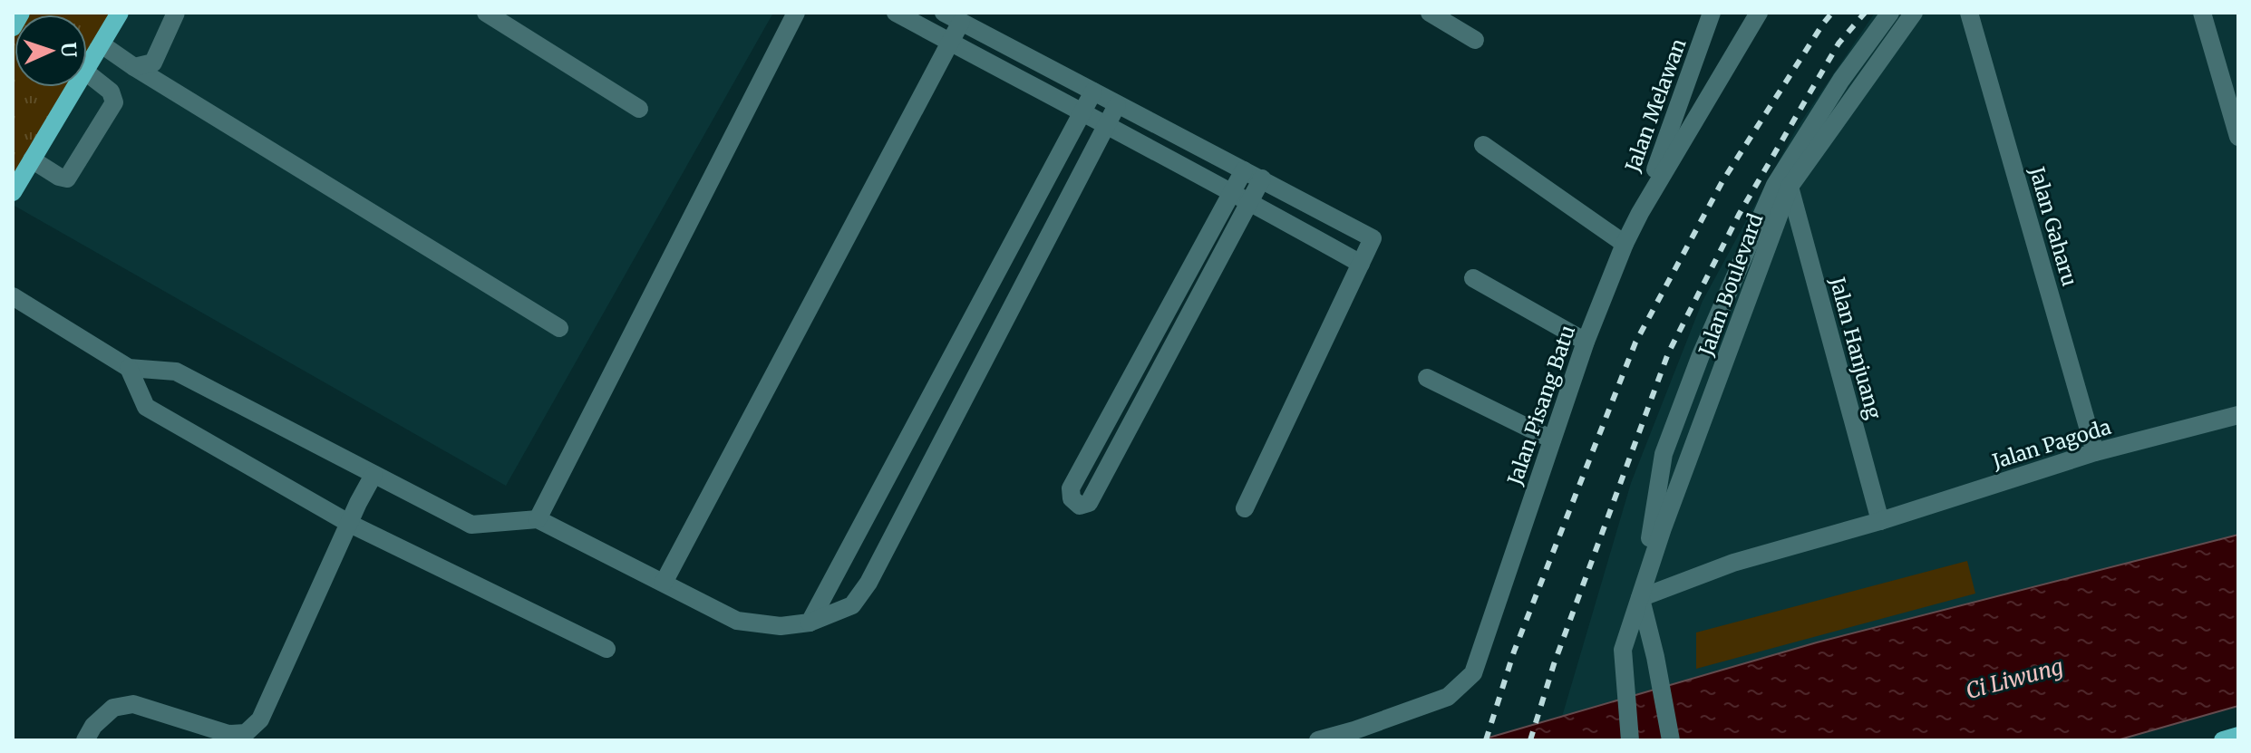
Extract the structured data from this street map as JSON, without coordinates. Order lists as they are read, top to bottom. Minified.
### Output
{"streets":{"street":["Jalan Melawan","Jalan Gaharu","Jalan Boulevard","Jalan Hanjuang","Jalan Pisang Batu","Jalan Pagoda"]},"crossings":[["Jalan Melawan","Jalan Pisang Batu"],["Jalan Gaharu","Jalan Pagoda"],["Jalan Boulevard","Jalan Hanjuang"],["Jalan Boulevard","Jalan Pagoda"],["Jalan Hanjuang","Jalan Pagoda"]],"water":["Ci Liwung"],"north":"right"}
